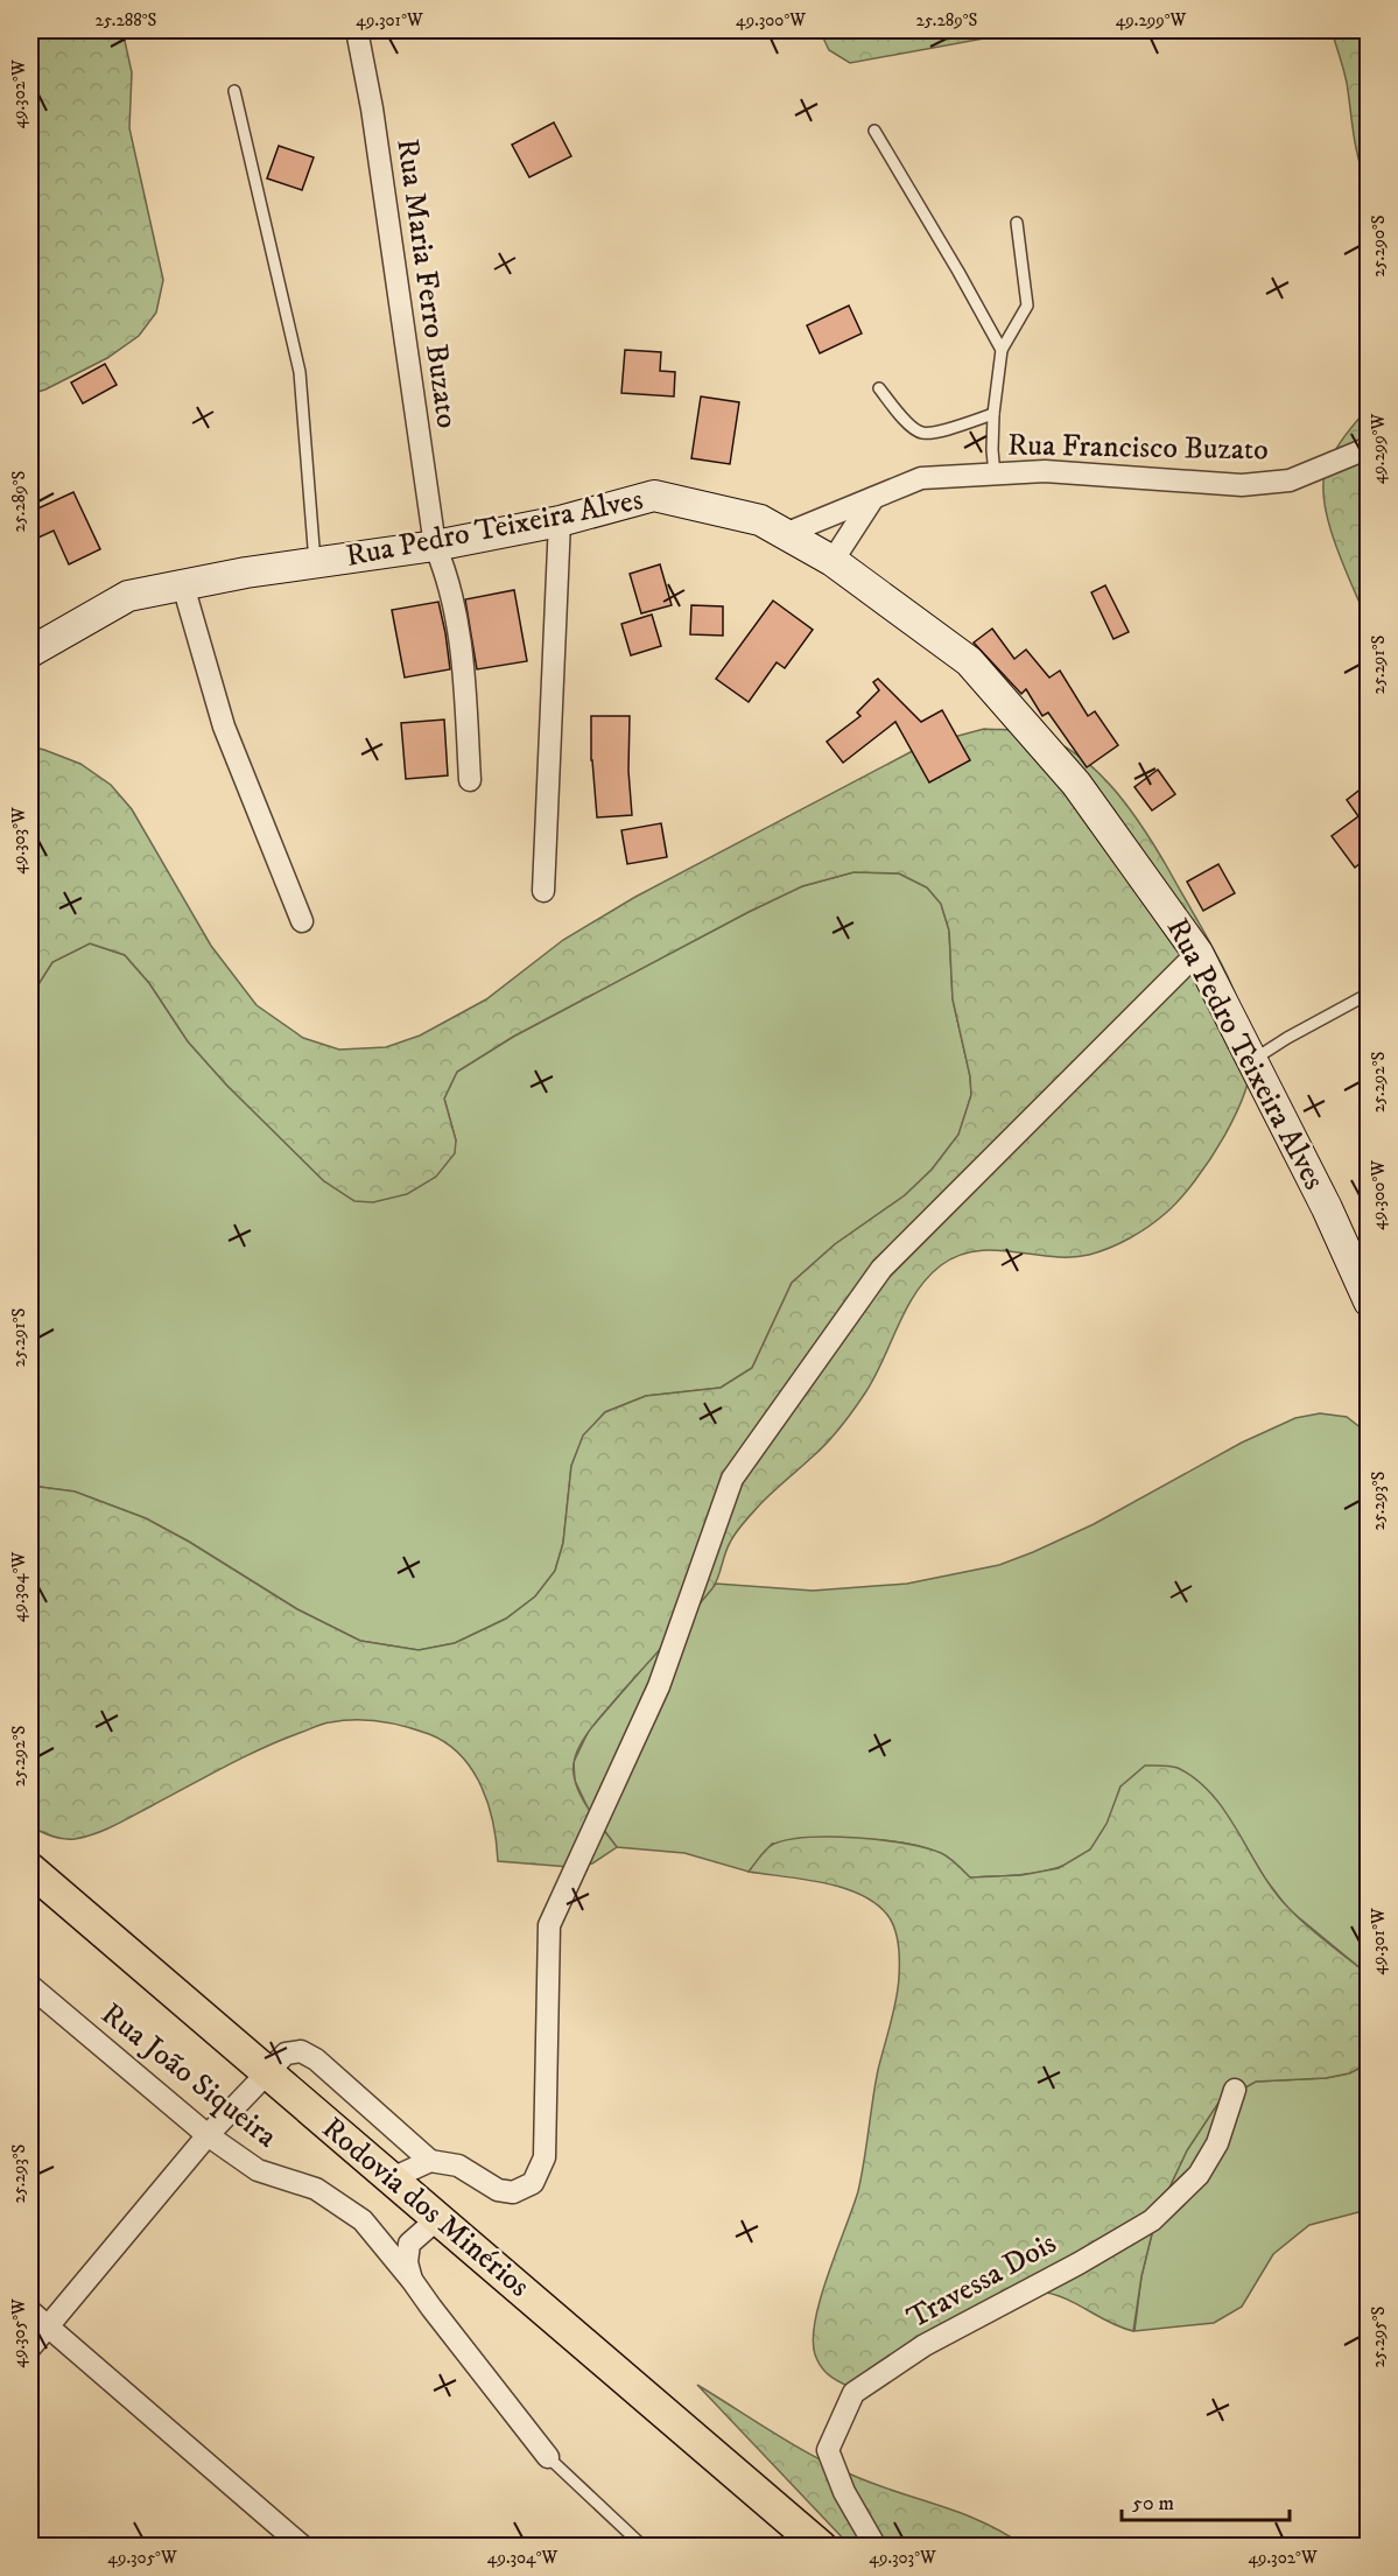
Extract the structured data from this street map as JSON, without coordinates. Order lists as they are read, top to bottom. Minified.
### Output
{"streets":{"main road":["Rodovia dos Minérios"],"street":["Rua Maria Ferro Buzato","Rua Francisco Buzato","Rua Pedro Teixeira Alves","Rua João Siqueira","Travessa Dois"]},"crossings":[["Rua Maria Ferro Buzato","Rua Pedro Teixeira Alves"],["Rua Francisco Buzato","Rua Pedro Teixeira Alves"]],"scale_bar":"50 m","coordinates":["25.288°S","49.301°W","49.300°W","25.289°S","49.299°W","49.302°W","25.290°S","25.291°S","49.303°W","25.292°S","25.293°S","49.304°W","49.305°W","25.295°S"]}
